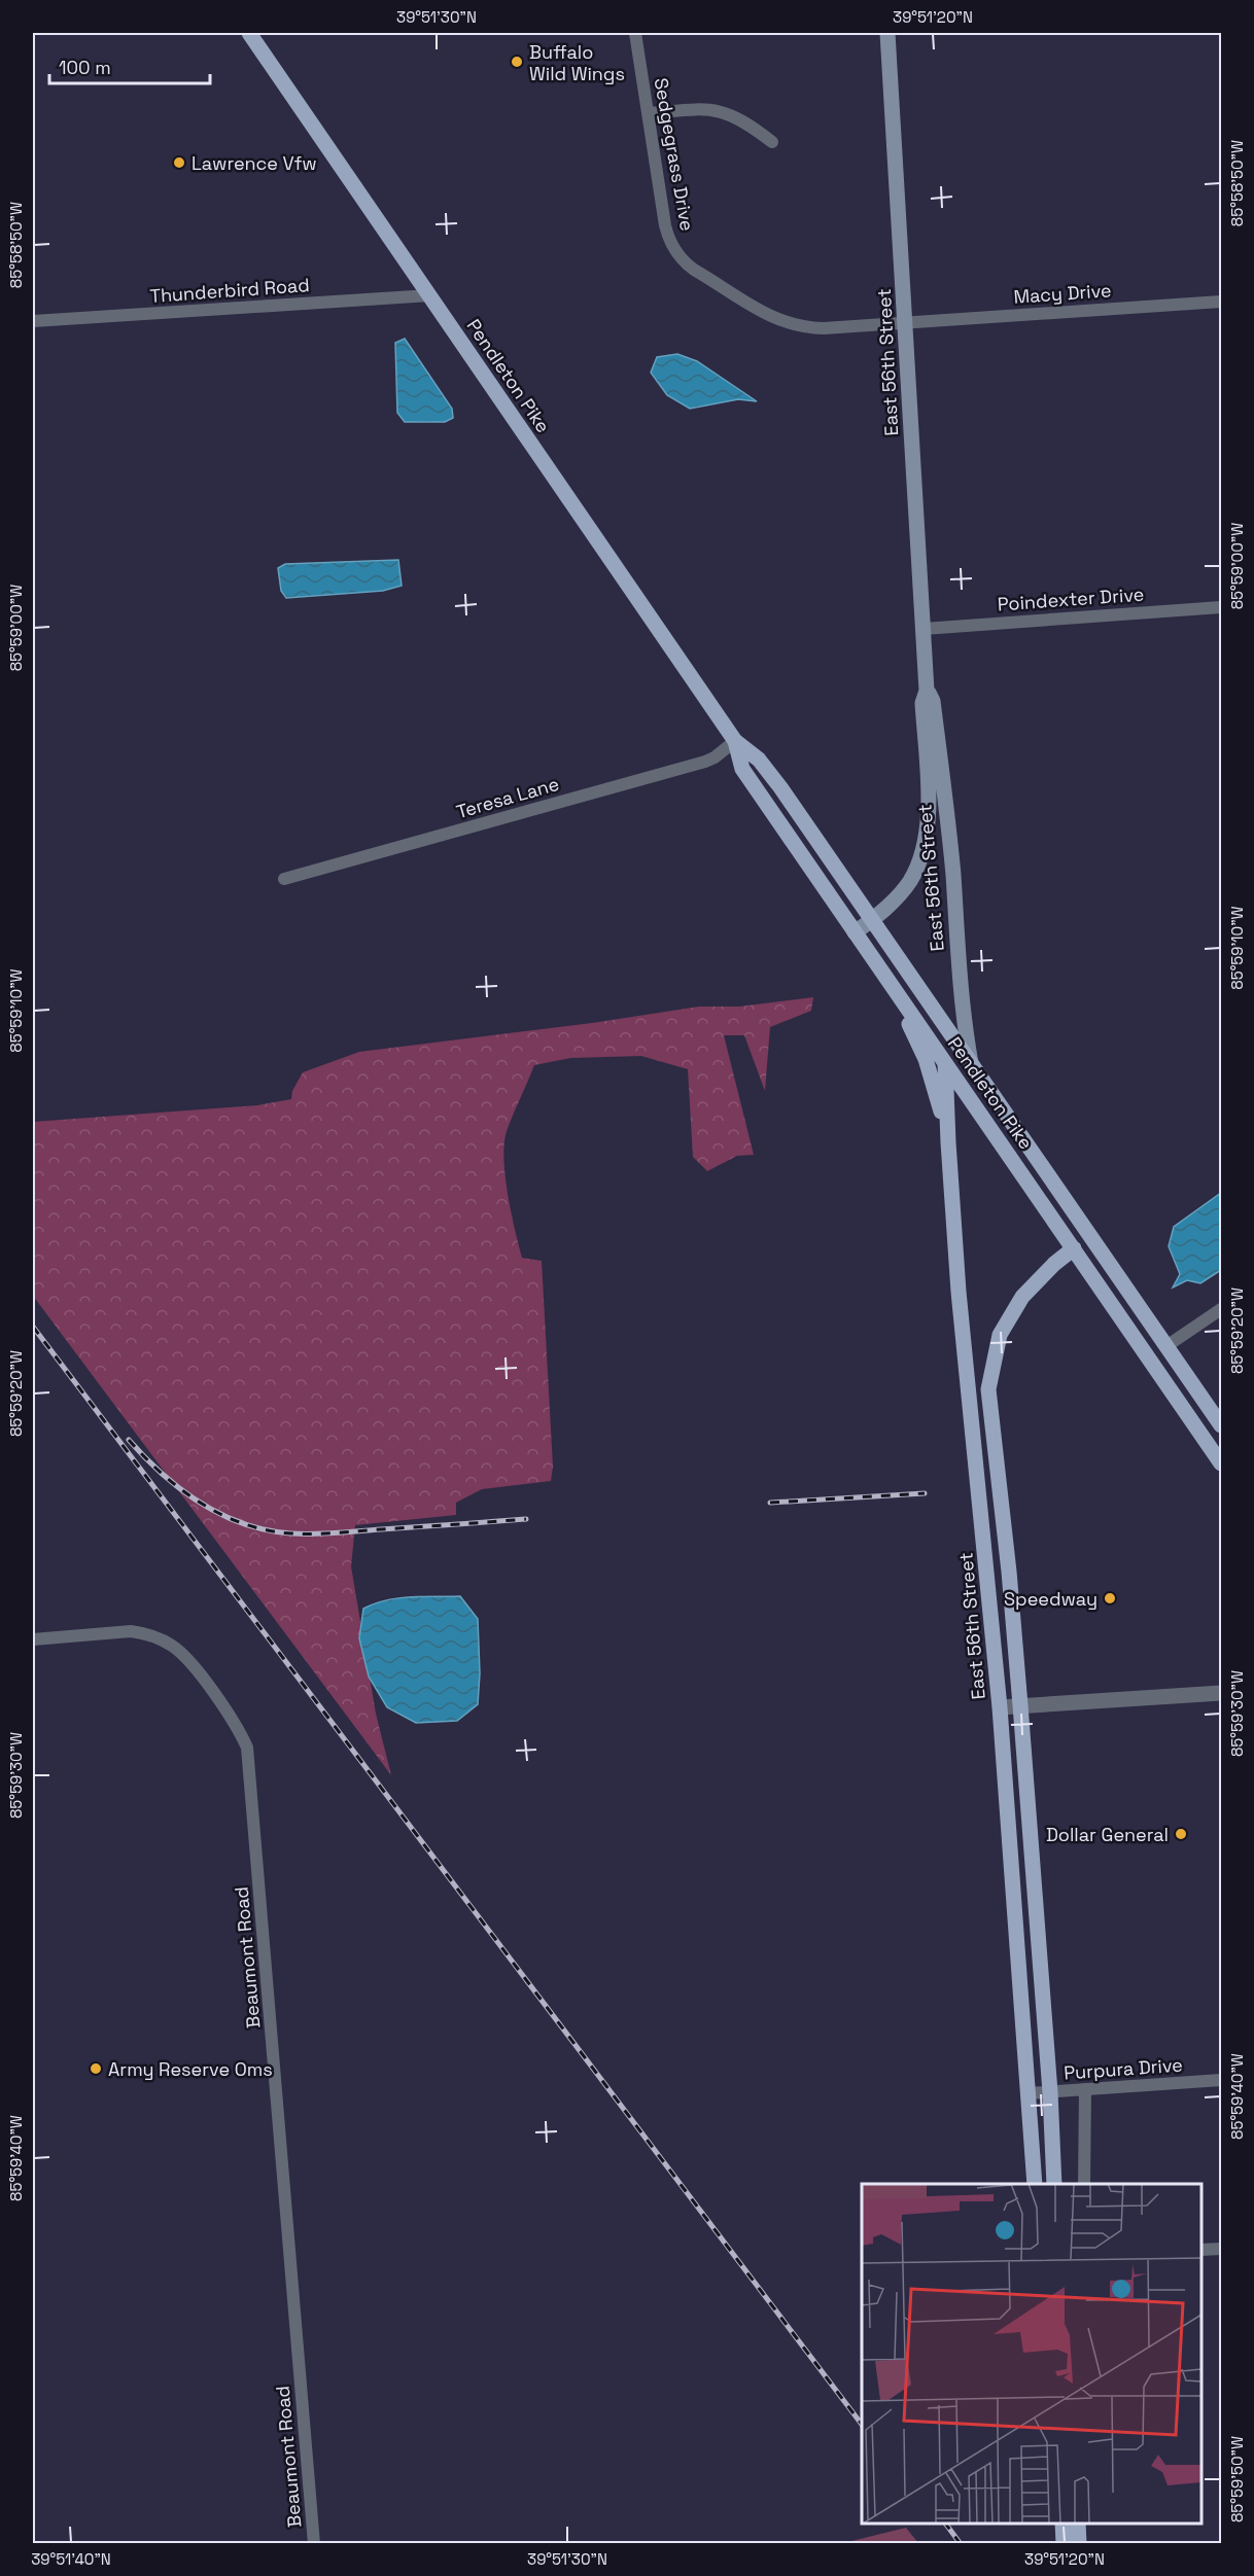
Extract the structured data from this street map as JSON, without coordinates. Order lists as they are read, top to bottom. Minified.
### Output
{"streets":{"main road":["East 56th Street","Pendleton Pike"],"street":["Sedgegrass Drive","Thunderbird Road","Macy Drive","Poindexter Drive","Teresa Lane","Beaumont Road","Purpura Drive"]},"crossings":[["Sedgegrass Drive","Macy Drive"],["Sedgegrass Drive","East 56th Street"],["Thunderbird Road","Pendleton Pike"],["Macy Drive","East 56th Street"],["East 56th Street","Pendleton Pike"],["East 56th Street","Poindexter Drive"],["East 56th Street","Purpura Drive"],["Pendleton Pike","Teresa Lane"]],"places":["Buffalo Wild Wings","Lawrence Vfw","Speedway","Dollar General","Army Reserve Oms"],"scale_bar":"100 m","coordinates":["39°51'30\"N","39°51'20\"N","85°58'50\"W","85°59'00\"W","85°59'10\"W","85°59'20\"W","85°59'30\"W","85°59'40\"W","85°59'50\"W","39°51'40\"N"]}
